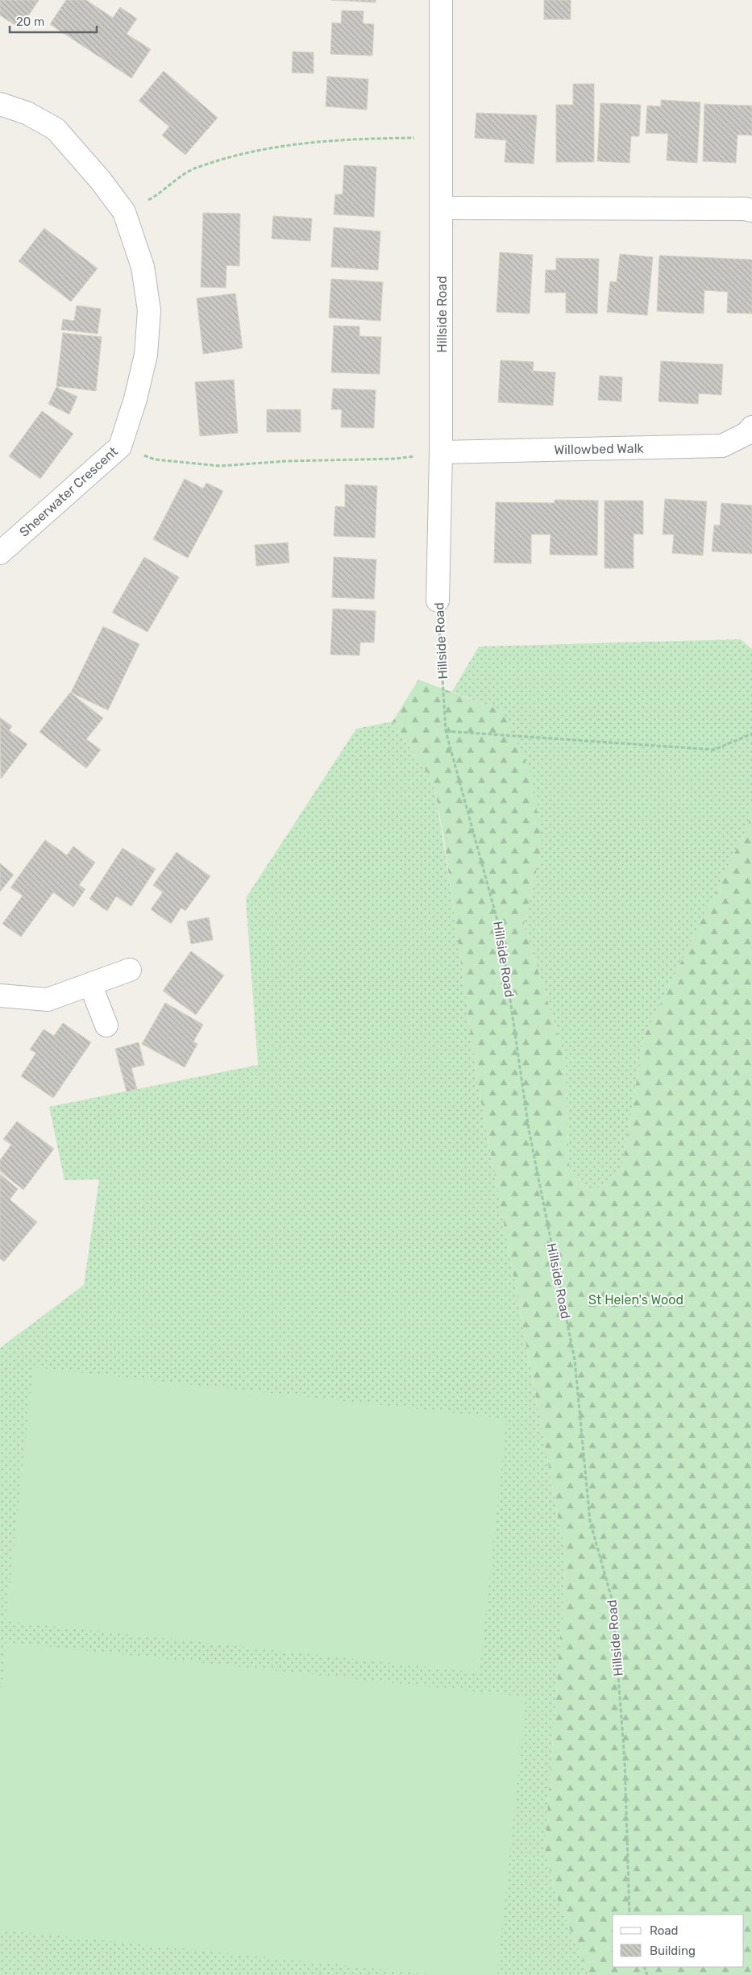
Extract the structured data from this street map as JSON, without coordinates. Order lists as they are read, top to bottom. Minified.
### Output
{"streets":{"street":["Hillside Road","Willowbed Walk","Sheerwater Crescent"]},"crossings":[["Hillside Road","Willowbed Walk"]],"parks":["St Helen's Wood"],"legend":["Road","Building"],"scale_bar":"20 m"}
